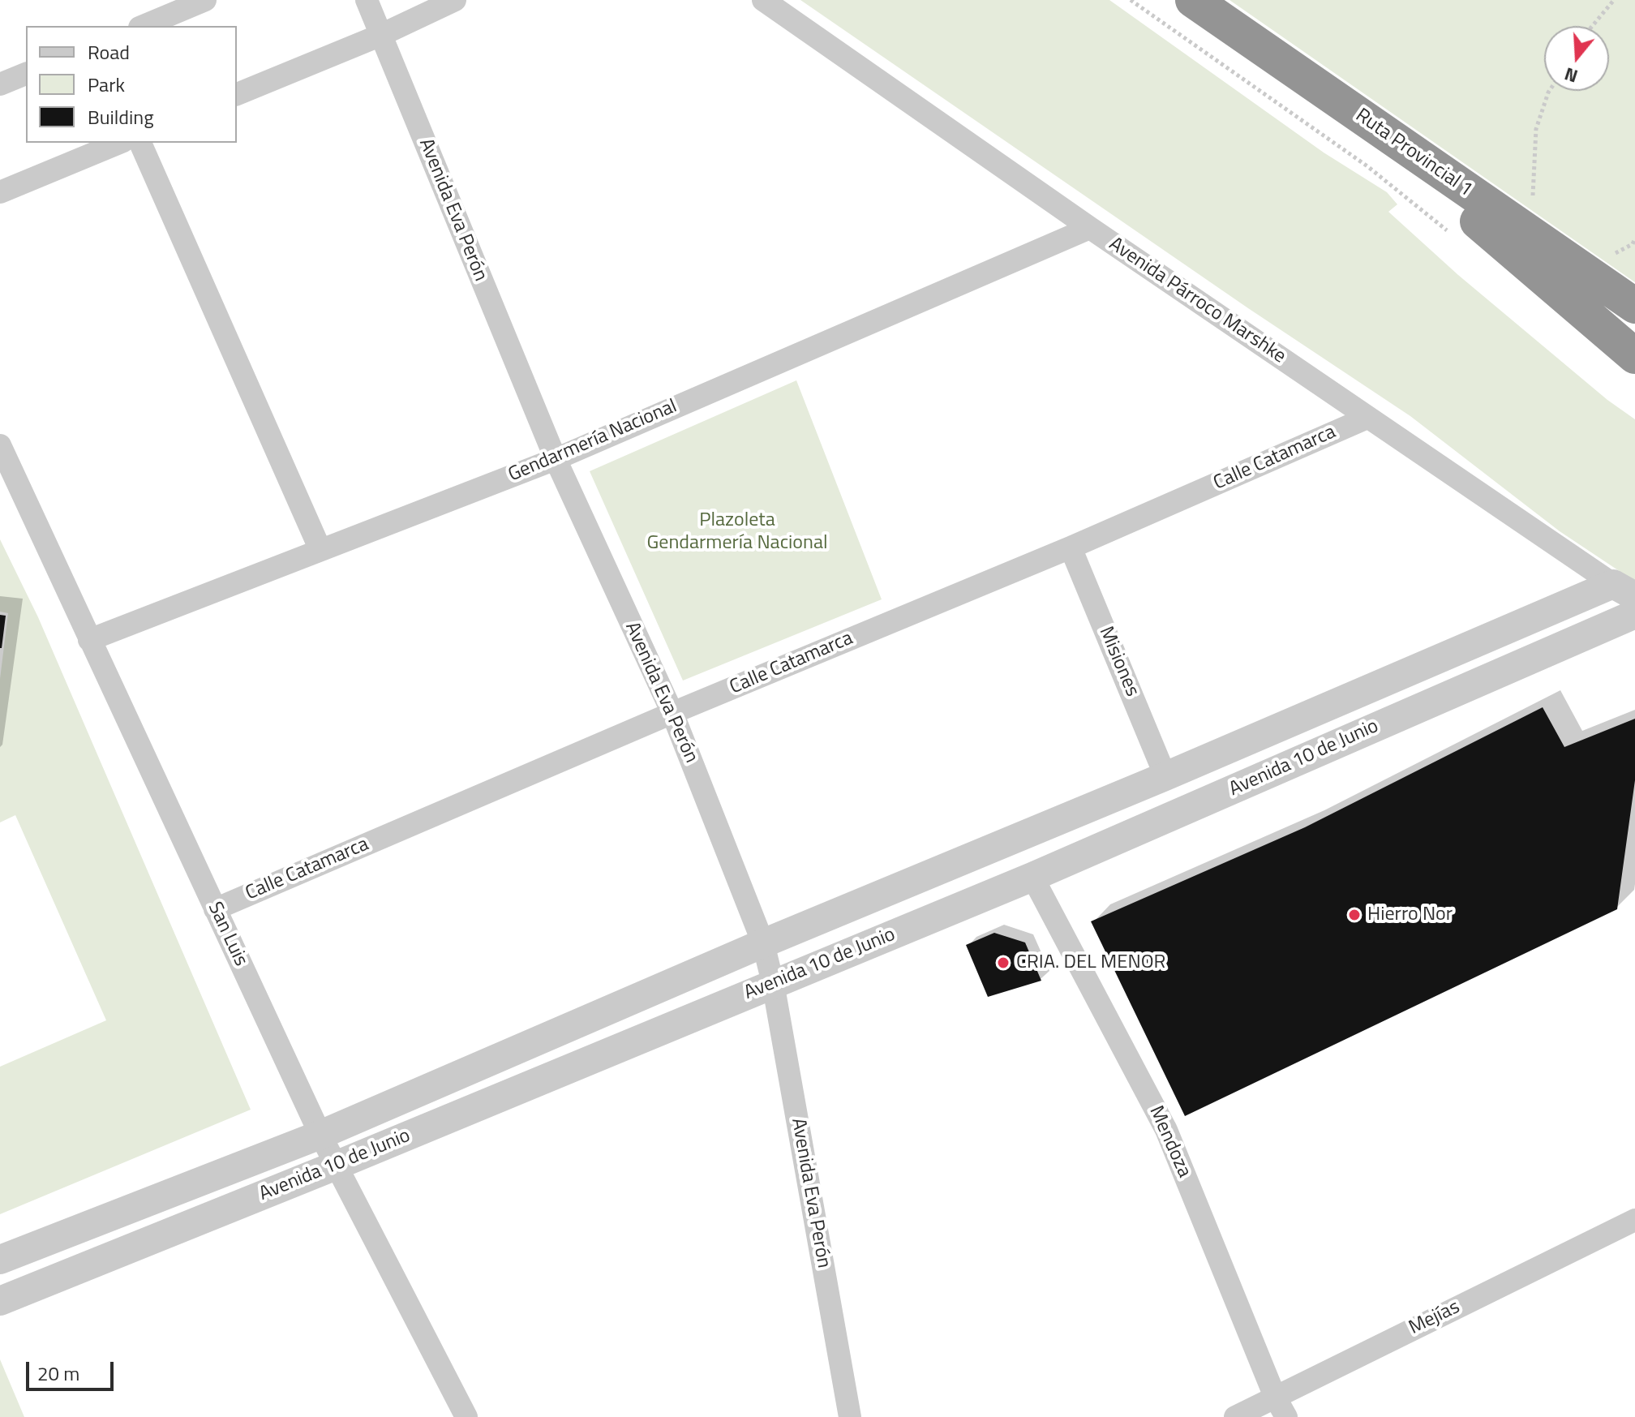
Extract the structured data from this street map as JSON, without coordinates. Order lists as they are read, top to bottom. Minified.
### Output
{"streets":{"highway":["Ruta Provincial 1"],"street":["Avenida Eva Perón","Avenida Párroco Marshke","Gendarmería Nacional","Calle Catamarca","Misiones","Avenida 10 de Junio","San Luis","Mendoza","Mejías"]},"crossings":[["Avenida Eva Perón","Gendarmería Nacional"],["Avenida Eva Perón","Calle Catamarca"],["Avenida Eva Perón","Avenida 10 de Junio"],["Avenida Párroco Marshke","Gendarmería Nacional"],["Avenida Párroco Marshke","Calle Catamarca"],["Avenida Párroco Marshke","Avenida 10 de Junio"],["Gendarmería Nacional","San Luis"],["Calle Catamarca","Misiones"],["Calle Catamarca","San Luis"],["Misiones","Avenida 10 de Junio"],["Avenida 10 de Junio","San Luis"],["Avenida 10 de Junio","Mendoza"],["Mendoza","Mejías"]],"parks":["Plazoleta Gendarmería Nacional"],"places":["Hierro Nor","CRIA. DEL MENOR"],"legend":["Road","Park","Building"],"scale_bar":"20 m","north":"bottom"}
